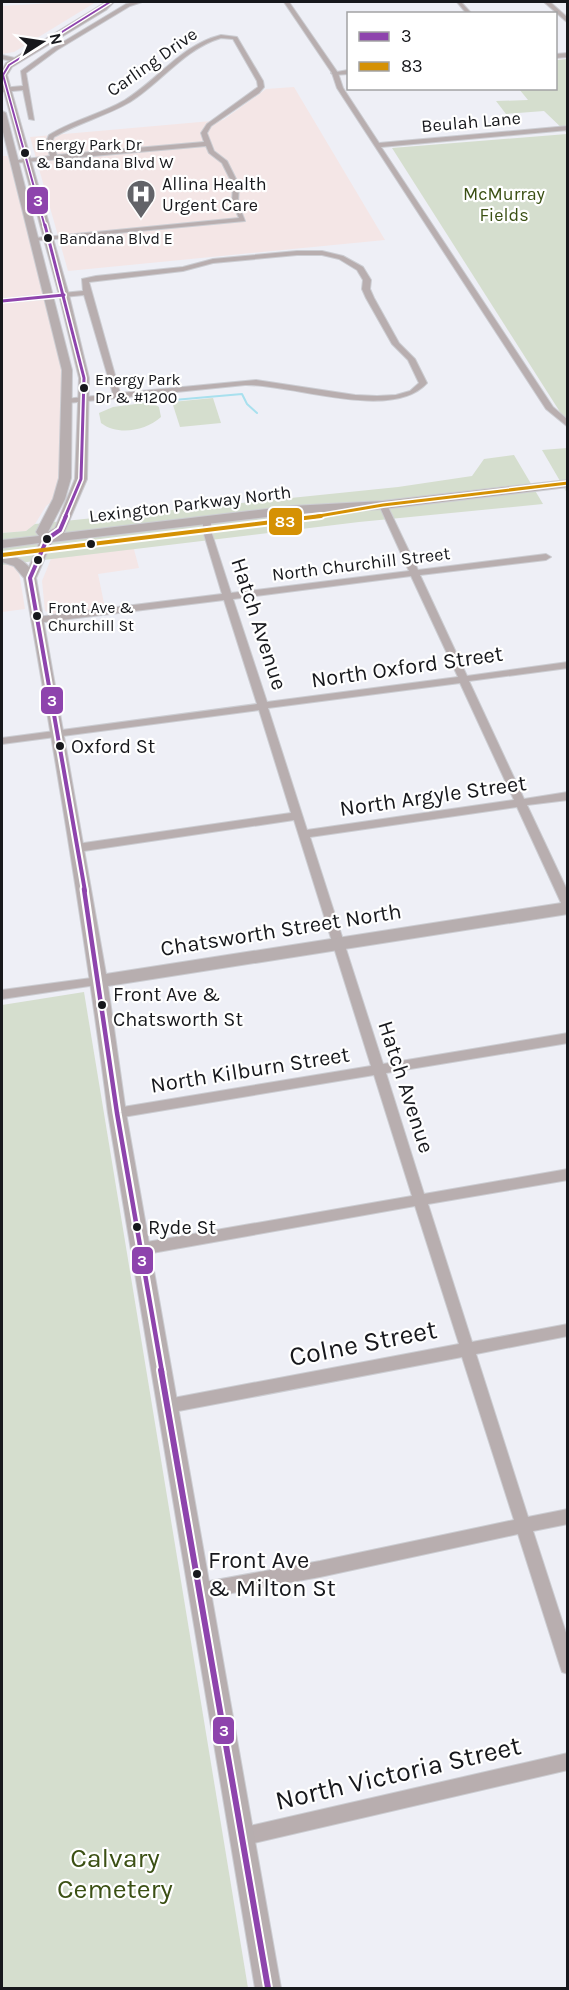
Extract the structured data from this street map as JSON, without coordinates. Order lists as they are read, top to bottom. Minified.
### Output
{"streets":{"street":["Carling Drive","Beulah Lane","Lexington Parkway North","North Churchill Street","Hatch Avenue","North Oxford Street","North Argyle Street","Chatsworth Street North","North Kilburn Street","Colne Street","North Victoria Street"]},"crossings":[["Lexington Parkway North","Hatch Avenue"],["North Churchill Street","Hatch Avenue"],["Hatch Avenue","North Oxford Street"],["Hatch Avenue","North Argyle Street"],["Hatch Avenue","Chatsworth Street North"],["Hatch Avenue","North Kilburn Street"],["Hatch Avenue","Colne Street"]],"parks":["McMurray Fields","Calvary Cemetery"],"places":{"other":["Energy Park Dr & Bandana Blvd W","Bandana Blvd E","Energy Park Dr & #1200","Front Ave & Churchill St","Oxford St","Front Ave & Chatsworth St","Ryde St","Front Ave & Milton St"],"hospital":["Allina Health Urgent Care"]},"lines":["transit line 3","transit line 83"],"legend":["3","83"],"north":"right"}
